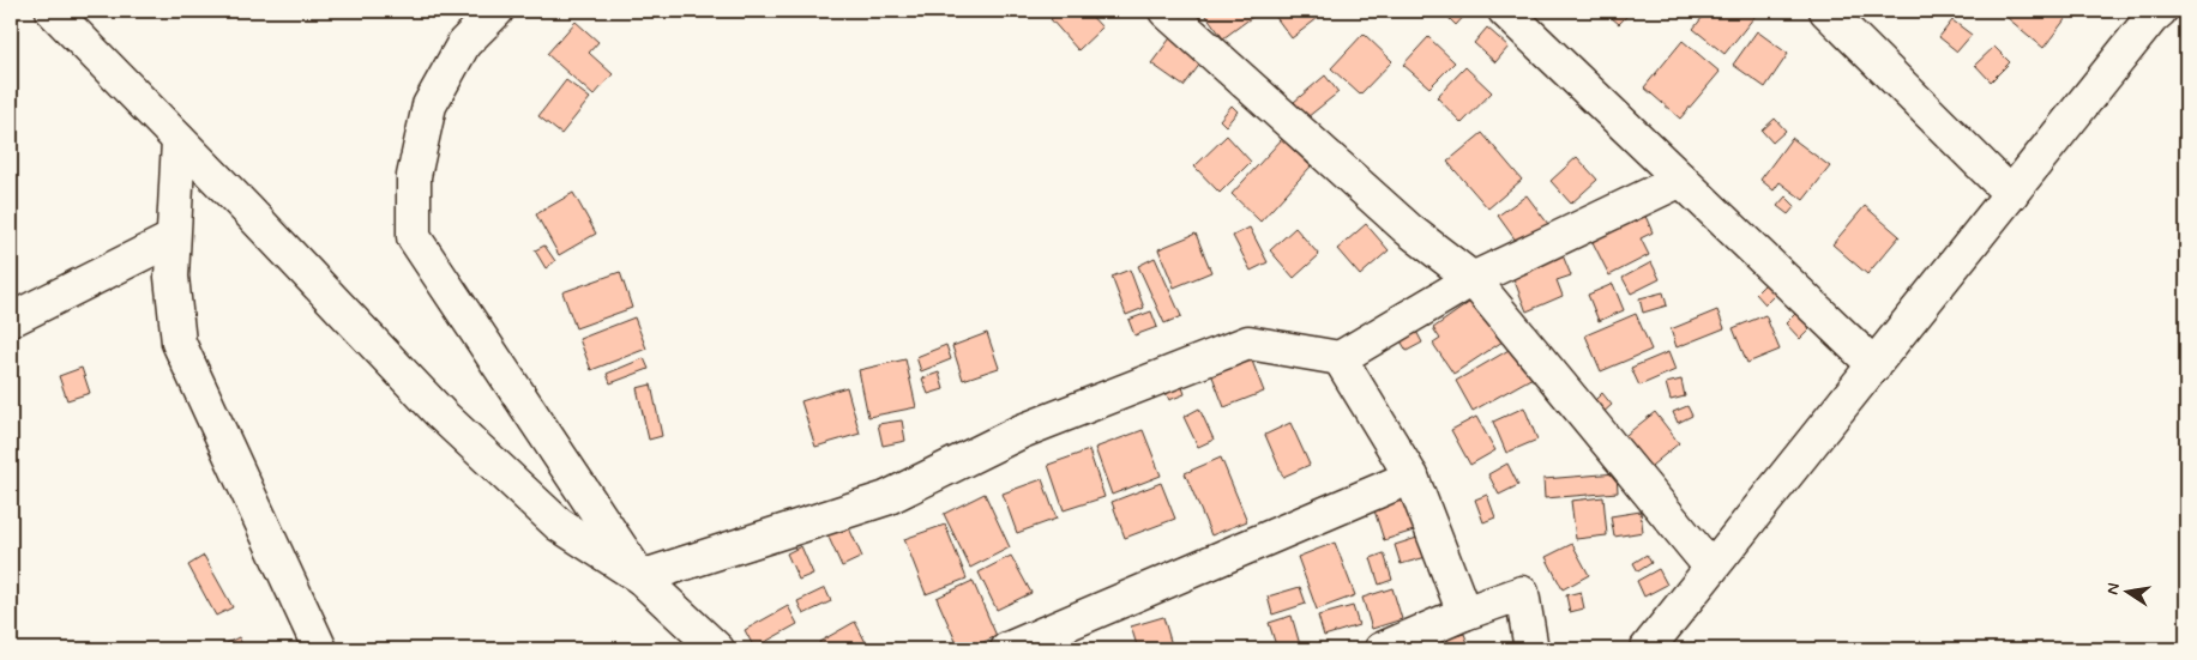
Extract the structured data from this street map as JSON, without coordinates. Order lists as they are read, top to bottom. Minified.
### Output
{"north":"left"}
